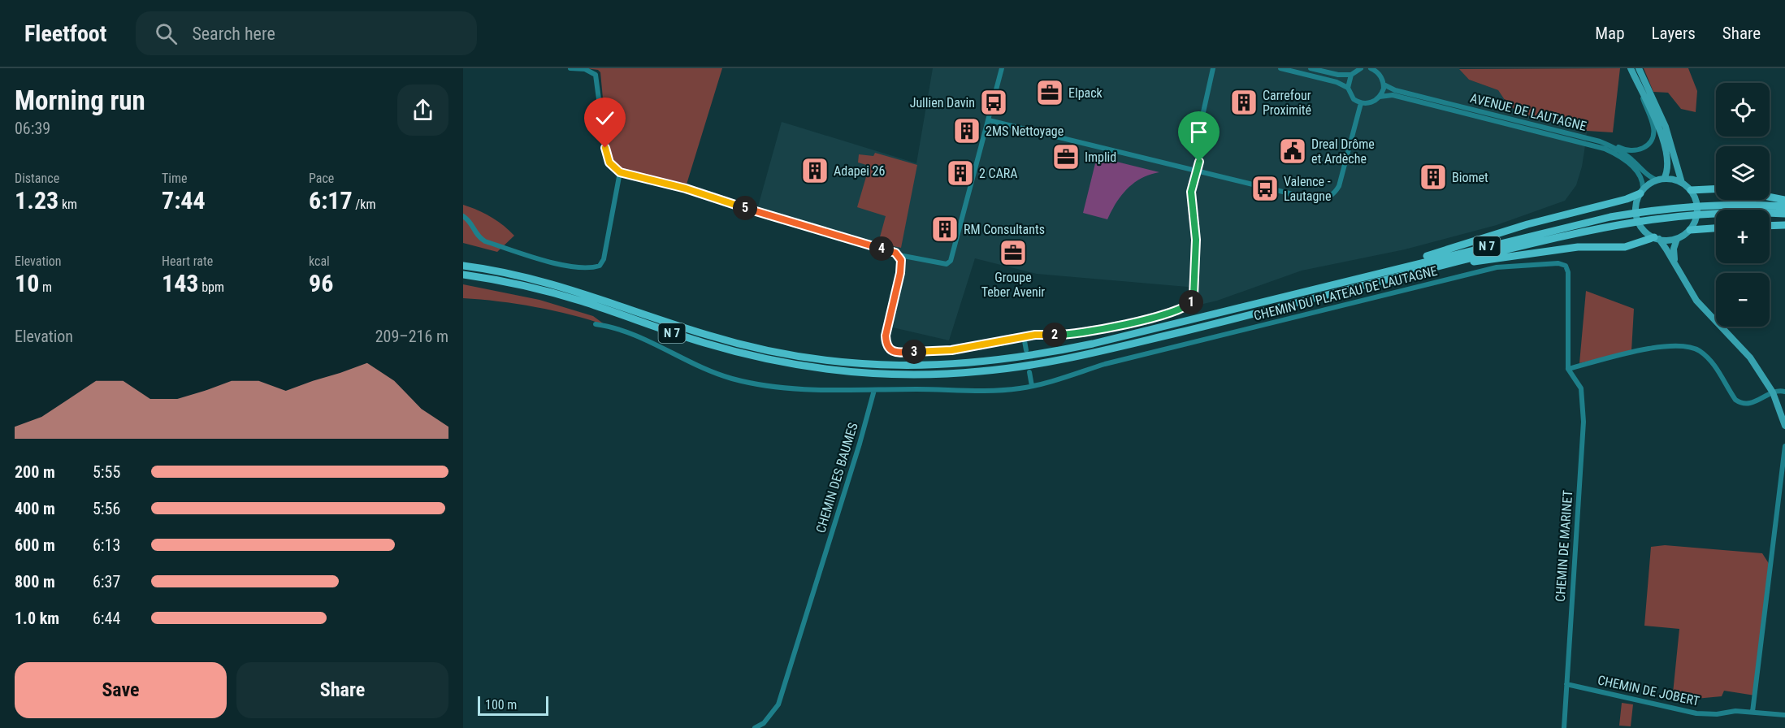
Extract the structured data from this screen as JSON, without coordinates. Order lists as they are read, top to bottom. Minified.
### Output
{"streets":{"highway":["N 7"],"street":["AVENUE DE LAUTAGNE","CHEMIN DU PLATEAU DE LAUTAGNE","CHEMIN DES BAUMES","CHEMIN DE MARINET","CHEMIN DE JOBERT"]},"crossings":[["CHEMIN DU PLATEAU DE LAUTAGNE","CHEMIN DE MARINET"],["CHEMIN DE MARINET","CHEMIN DE JOBERT"]],"places":{"office":["Elpack","Implid","Groupe Teber Avenir"],"bus stop":["Jullien Davin","Valence - Lautagne"],"building":["Carrefour Proximité","2MS Nettoyage","Adapei 26","2 CARA","Biomet","RM Consultants"],"public building":["Dreal Drôme et Ardèche"]},"scale_bar":"100 m","page":{"header":"Fleetfoot","search":"Search here","nav":["Map","Layers","Share"],"heading":["Morning run","06:39"],"map_buttons":["+","−"],"stats":[["Distance","1.23 km"],["Time","7:44"],["Pace","6:17 /km"],["Elevation","10 m"],["Heart rate","143 bpm"],["kcal","96"]],"pins":["5","4","1","2","3"],"chart":["Elevation","209–216 m"],"list":[{"name":"200 m","note":"5:55"},{"name":"400 m","note":"5:56"},{"name":"600 m","note":"6:13"},{"name":"800 m","note":"6:37"},{"name":"1.0 km","note":"6:44"}],"buttons":["Save","Share"],"scale":"100 m"}}
